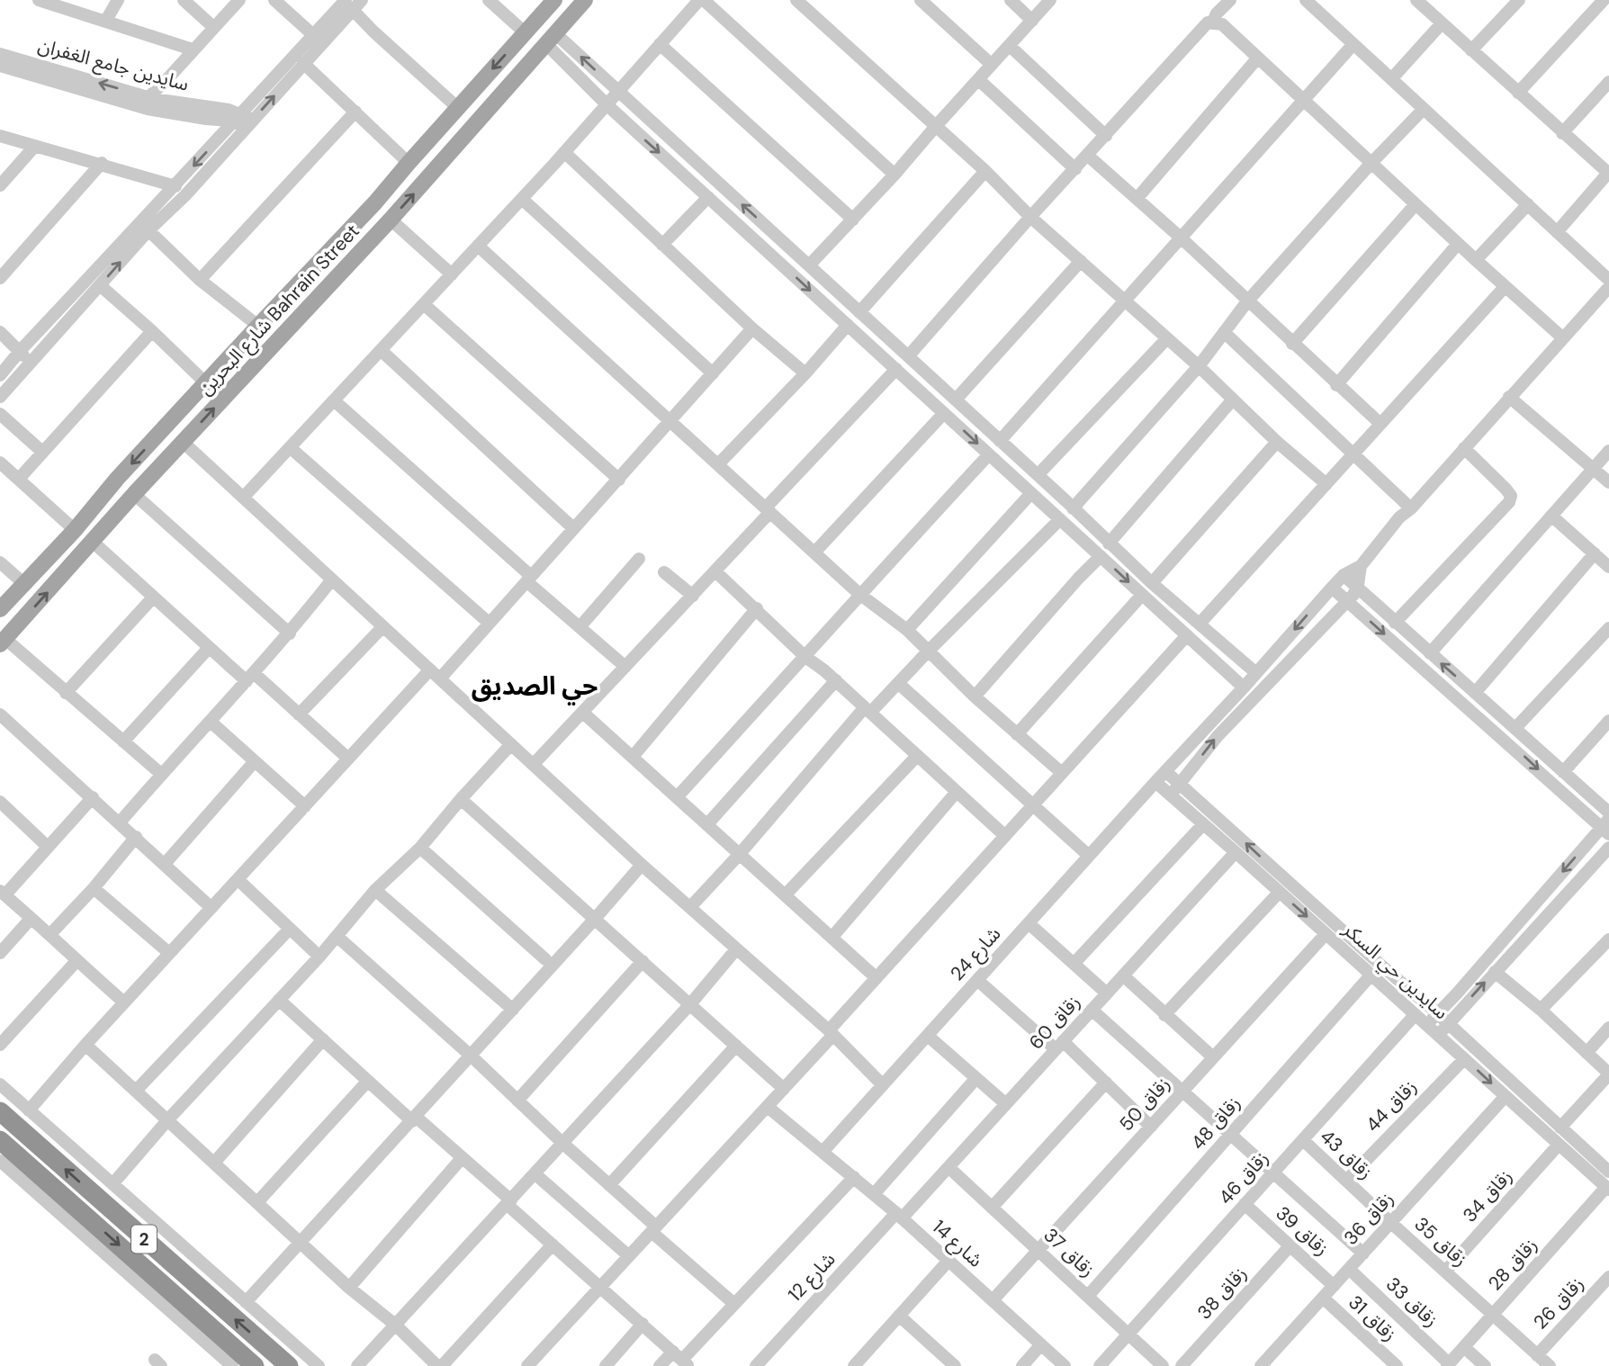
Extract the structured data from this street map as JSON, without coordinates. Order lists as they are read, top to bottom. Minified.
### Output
{"streets":{"highway":["2"],"main road":["شارع البحرين Bahrain Street"],"street":["سايدين جامع الغفران","شارع 24","سايدين حي السكر","زقاق 60","زقاق 50","زقاق 44","زقاق 48","زقاق 43","زقاق 46","زقاق 34","زقاق 36","زقاق 39","زقاق 35","شارع 14","زقاق 37","زقاق 28","شارع 12","زقاق 38","زقاق 33","زقاق 26","زقاق 31"]},"crossings":[["شارع 24","سايدين حي السكر"],["شارع 24","شارع 14"],["سايدين حي السكر","زقاق 60"],["سايدين حي السكر","زقاق 50"],["سايدين حي السكر","زقاق 44"],["سايدين حي السكر","زقاق 48"],["سايدين حي السكر","زقاق 46"],["سايدين حي السكر","زقاق 34"],["سايدين حي السكر","زقاق 36"],["سايدين حي السكر","زقاق 28"],["زقاق 60","شارع 14"],["زقاق 60","زقاق 37"],["زقاق 60","شارع 12"],["زقاق 50","شارع 14"],["زقاق 50","زقاق 37"],["زقاق 44","زقاق 43"],["زقاق 48","زقاق 37"],["زقاق 43","زقاق 46"],["زقاق 43","زقاق 36"],["زقاق 43","زقاق 35"],["زقاق 46","زقاق 39"],["زقاق 46","زقاق 37"],["زقاق 34","زقاق 35"],["زقاق 36","زقاق 39"],["زقاق 36","زقاق 35"],["زقاق 36","زقاق 33"],["زقاق 36","زقاق 31"],["زقاق 39","زقاق 38"],["زقاق 35","زقاق 28"],["زقاق 35","زقاق 26"],["شارع 14","شارع 12"],["زقاق 28","زقاق 33"]],"districts":["حي الصديق"]}
